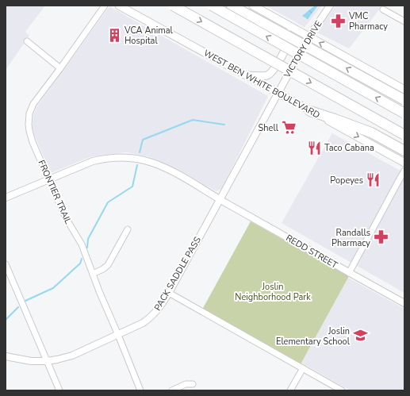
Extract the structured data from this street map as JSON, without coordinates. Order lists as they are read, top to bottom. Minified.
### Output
{"streets":{"main road":["WEST BEN WHITE BOULEVARD"],"street":["VICTORY DRIVE","FRONTIER TRAIL","REDD STREET","PACK SADDLE PASS"]},"crossings":[["VICTORY DRIVE","WEST BEN WHITE BOULEVARD"],["VICTORY DRIVE","PACK SADDLE PASS"],["WEST BEN WHITE BOULEVARD","PACK SADDLE PASS"],["FRONTIER TRAIL","REDD STREET"],["FRONTIER TRAIL","PACK SADDLE PASS"],["REDD STREET","PACK SADDLE PASS"]],"parks":["Joslin Neighborhood Park"],"places":{"pharmacy":["VMC Pharmacy","Randalls Pharmacy"],"building":["VCA Animal Hospital"],"supermarket":["Shell"],"restaurant":["Taco Cabana","Popeyes"],"school or university":["Joslin Elementary School"]}}
